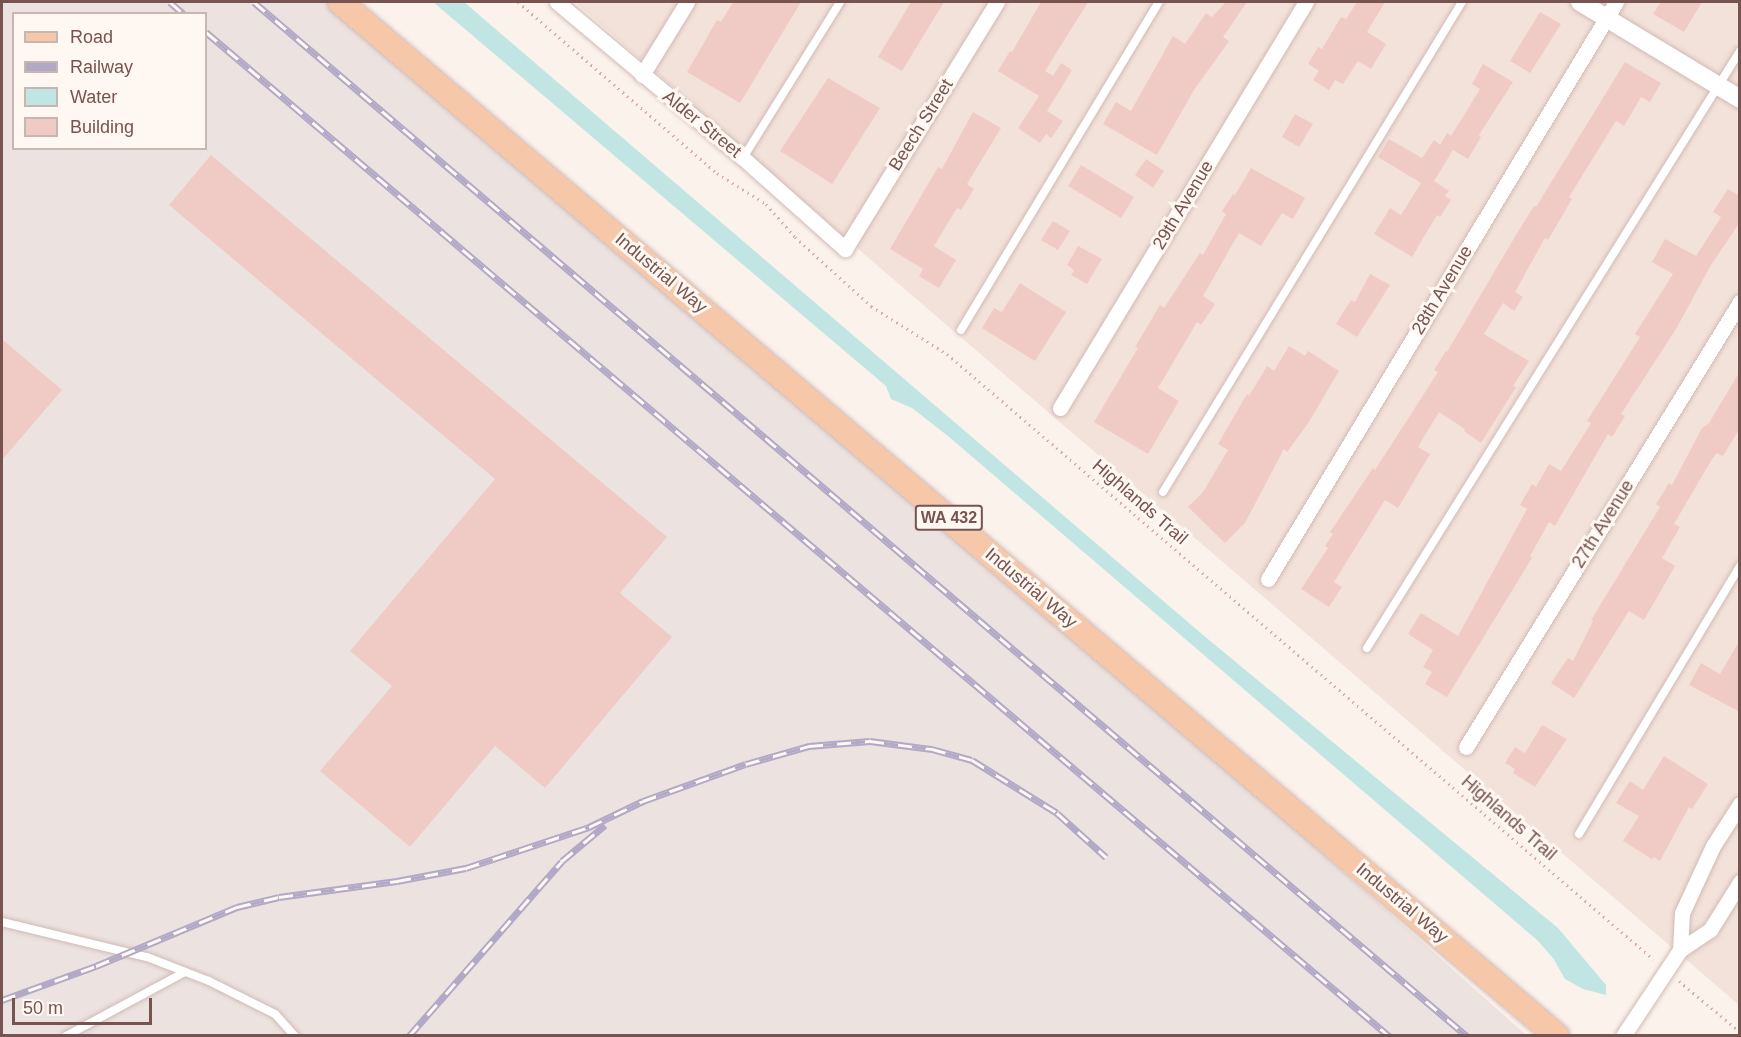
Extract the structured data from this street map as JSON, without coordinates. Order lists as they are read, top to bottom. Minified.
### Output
{"streets":{"main road":["Industrial Way","WA 432"],"street":["Alder Street","Beech Street","29th Avenue","28th Avenue","27th Avenue"],"path":["Highlands Trail"]},"crossings":[["Alder Street","Beech Street"]],"legend":["Road","Railway","Water","Building"],"scale_bar":"50 m"}
